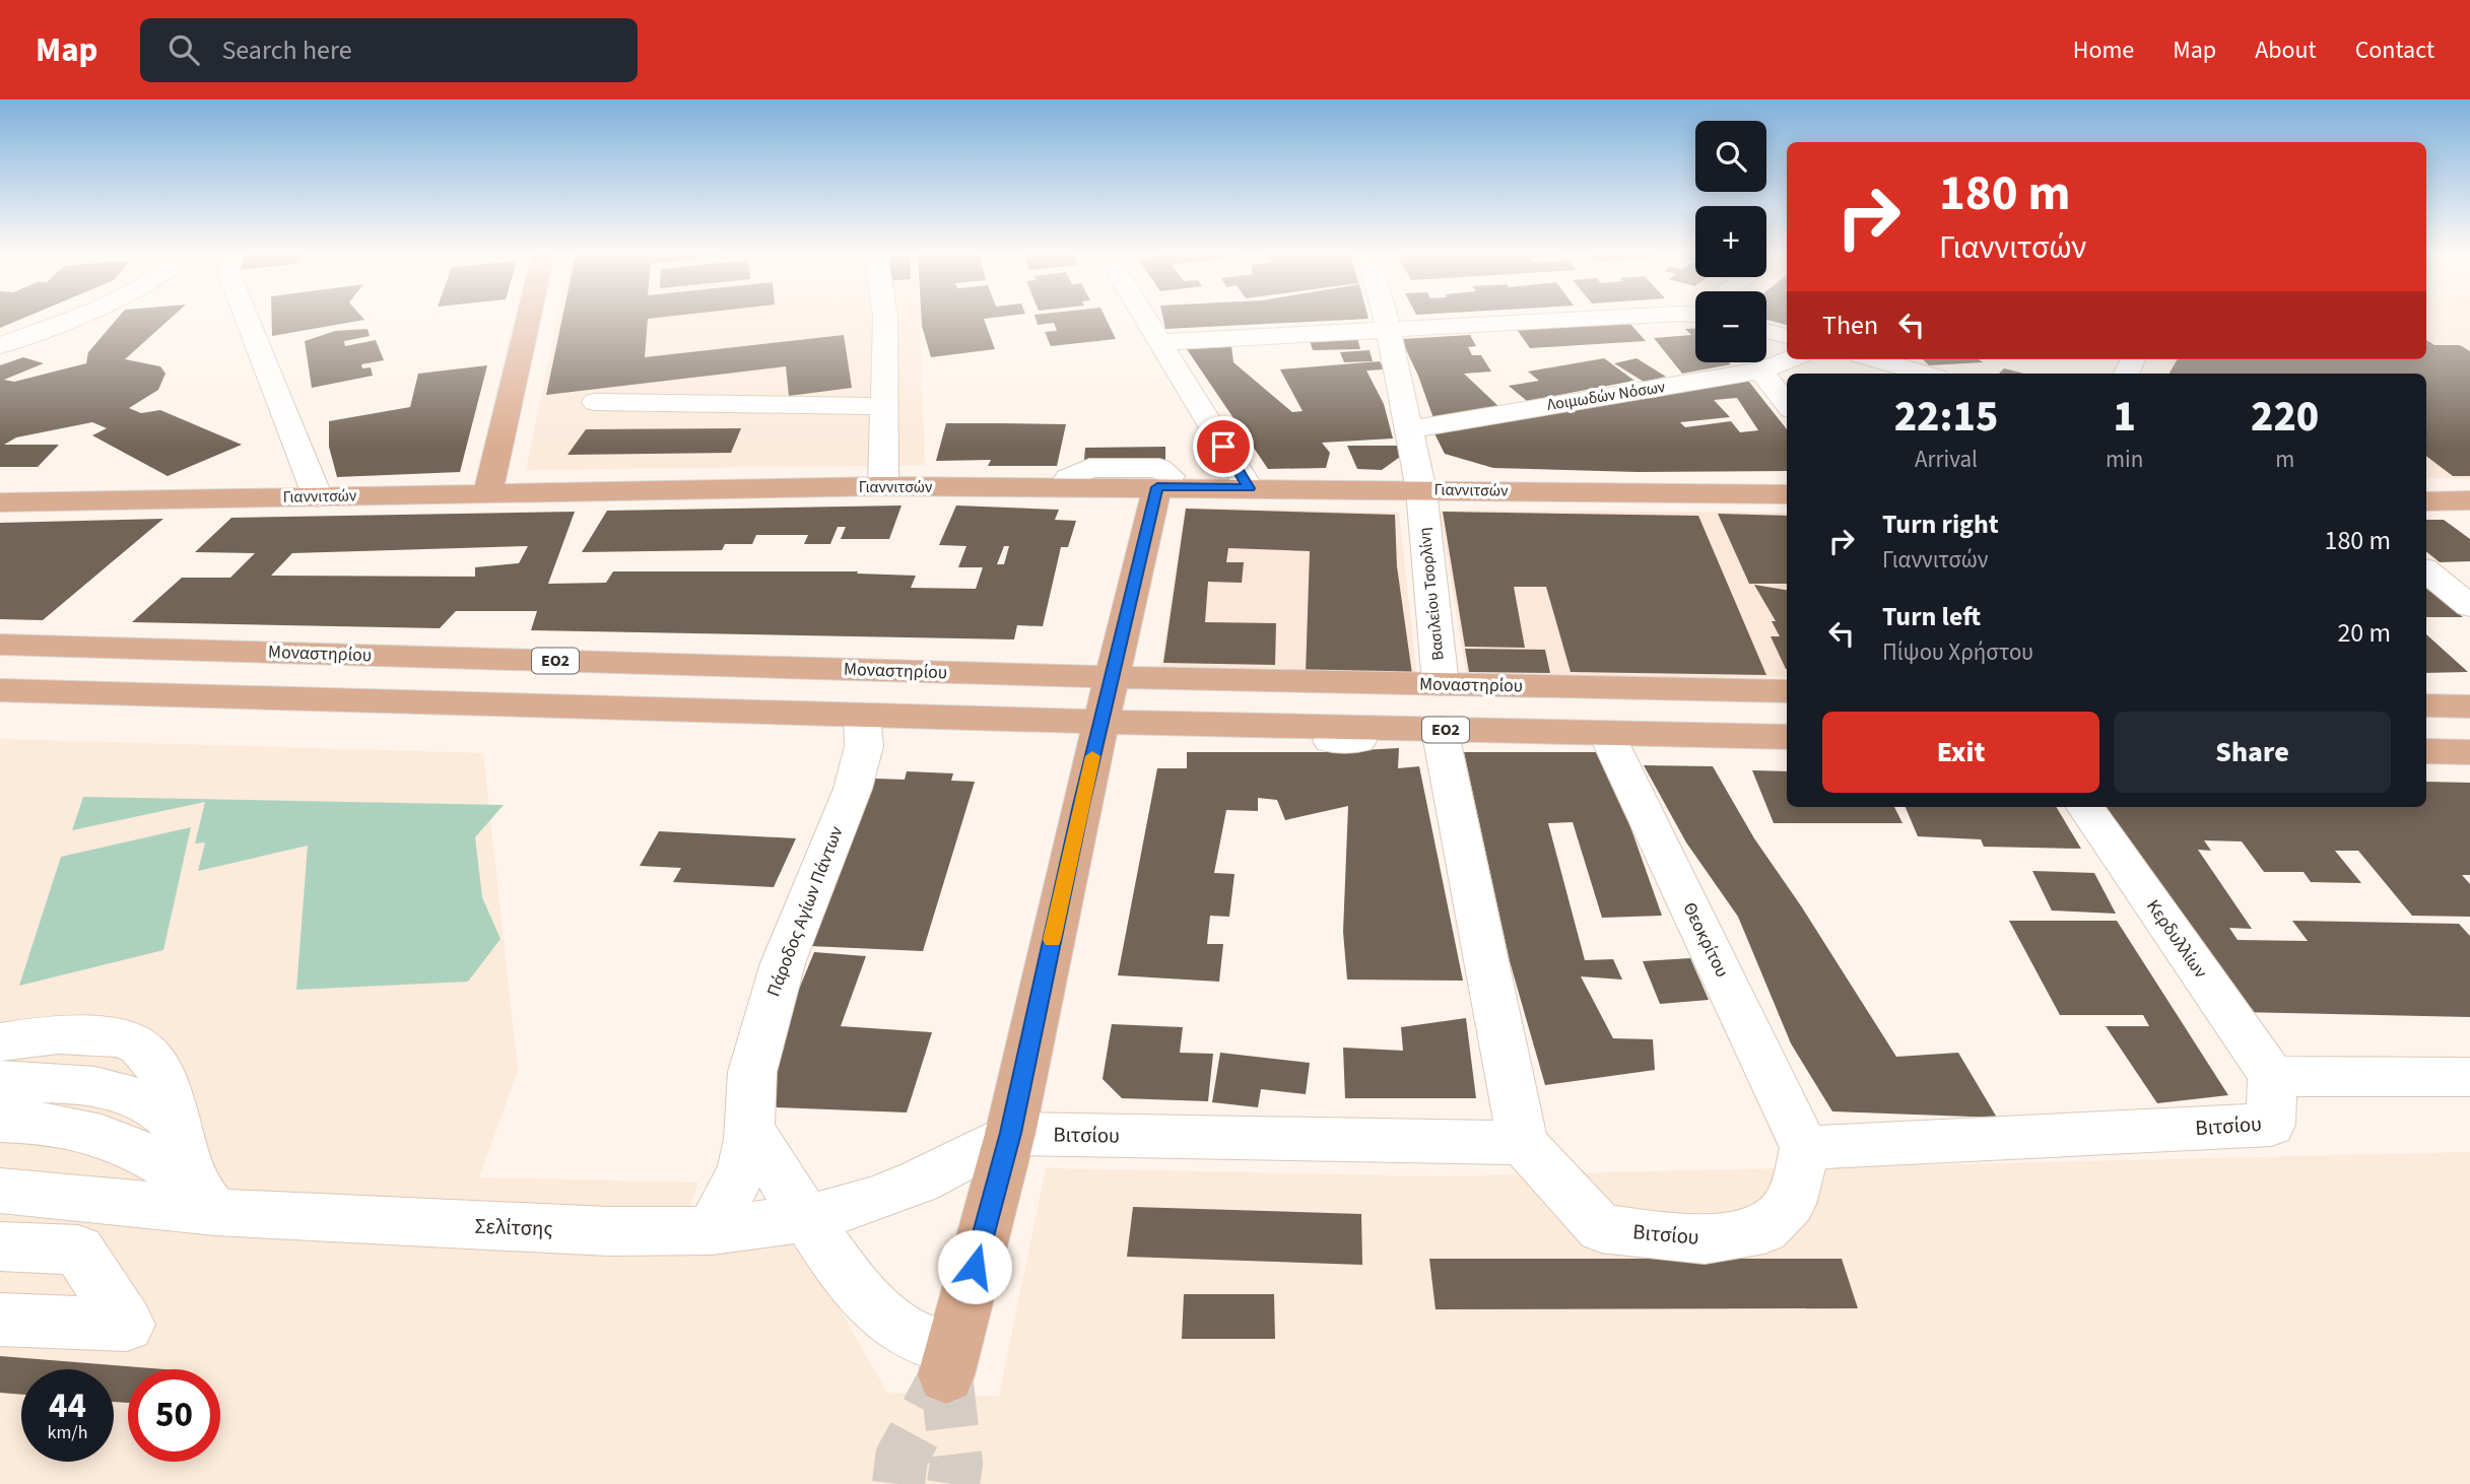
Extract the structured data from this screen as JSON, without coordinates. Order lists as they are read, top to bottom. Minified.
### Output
{"streets":{"main road":["Γιαννιτσών","Μοναστηρίου","ΕΟ2"],"street":["Λοιμωδών Νόσων","Βασιλείου Τσορλίνη","Πάροδος Αγίων Πάντων","Κερδυλλίων","Θεοκρίτου","Βιτσίου","Σελίτσης"]},"crossings":[["Λοιμωδών Νόσων","Βασιλείου Τσορλίνη"],["Γιαννιτσών","Βασιλείου Τσορλίνη"],["Βασιλείου Τσορλίνη","Μοναστηρίου"],["ΕΟ2","Πάροδος Αγίων Πάντων"],["ΕΟ2","Θεοκρίτου"],["Πάροδος Αγίων Πάντων","Σελίτσης"],["Κερδυλλίων","Βιτσίου"],["Θεοκρίτου","Βιτσίου"],["Βιτσίου","Σελίτσης"]],"page":{"header":"Map","search":"Search here","nav":["Home","Map","About","Contact"],"map_buttons":["+","−"],"turn":["180 m","Γιαννιτσών"],"then":"Then","eta":["22:15","Arrival","1","min","220","m"],"list":[{"name":"Turn right","note":"Γιαννιτσών","value":"180 m"},{"name":"Turn left","note":"Πίψου Χρήστου","value":"20 m"}],"buttons":["Exit","Share"],"speed":"44 km/h","limit":"50"}}
